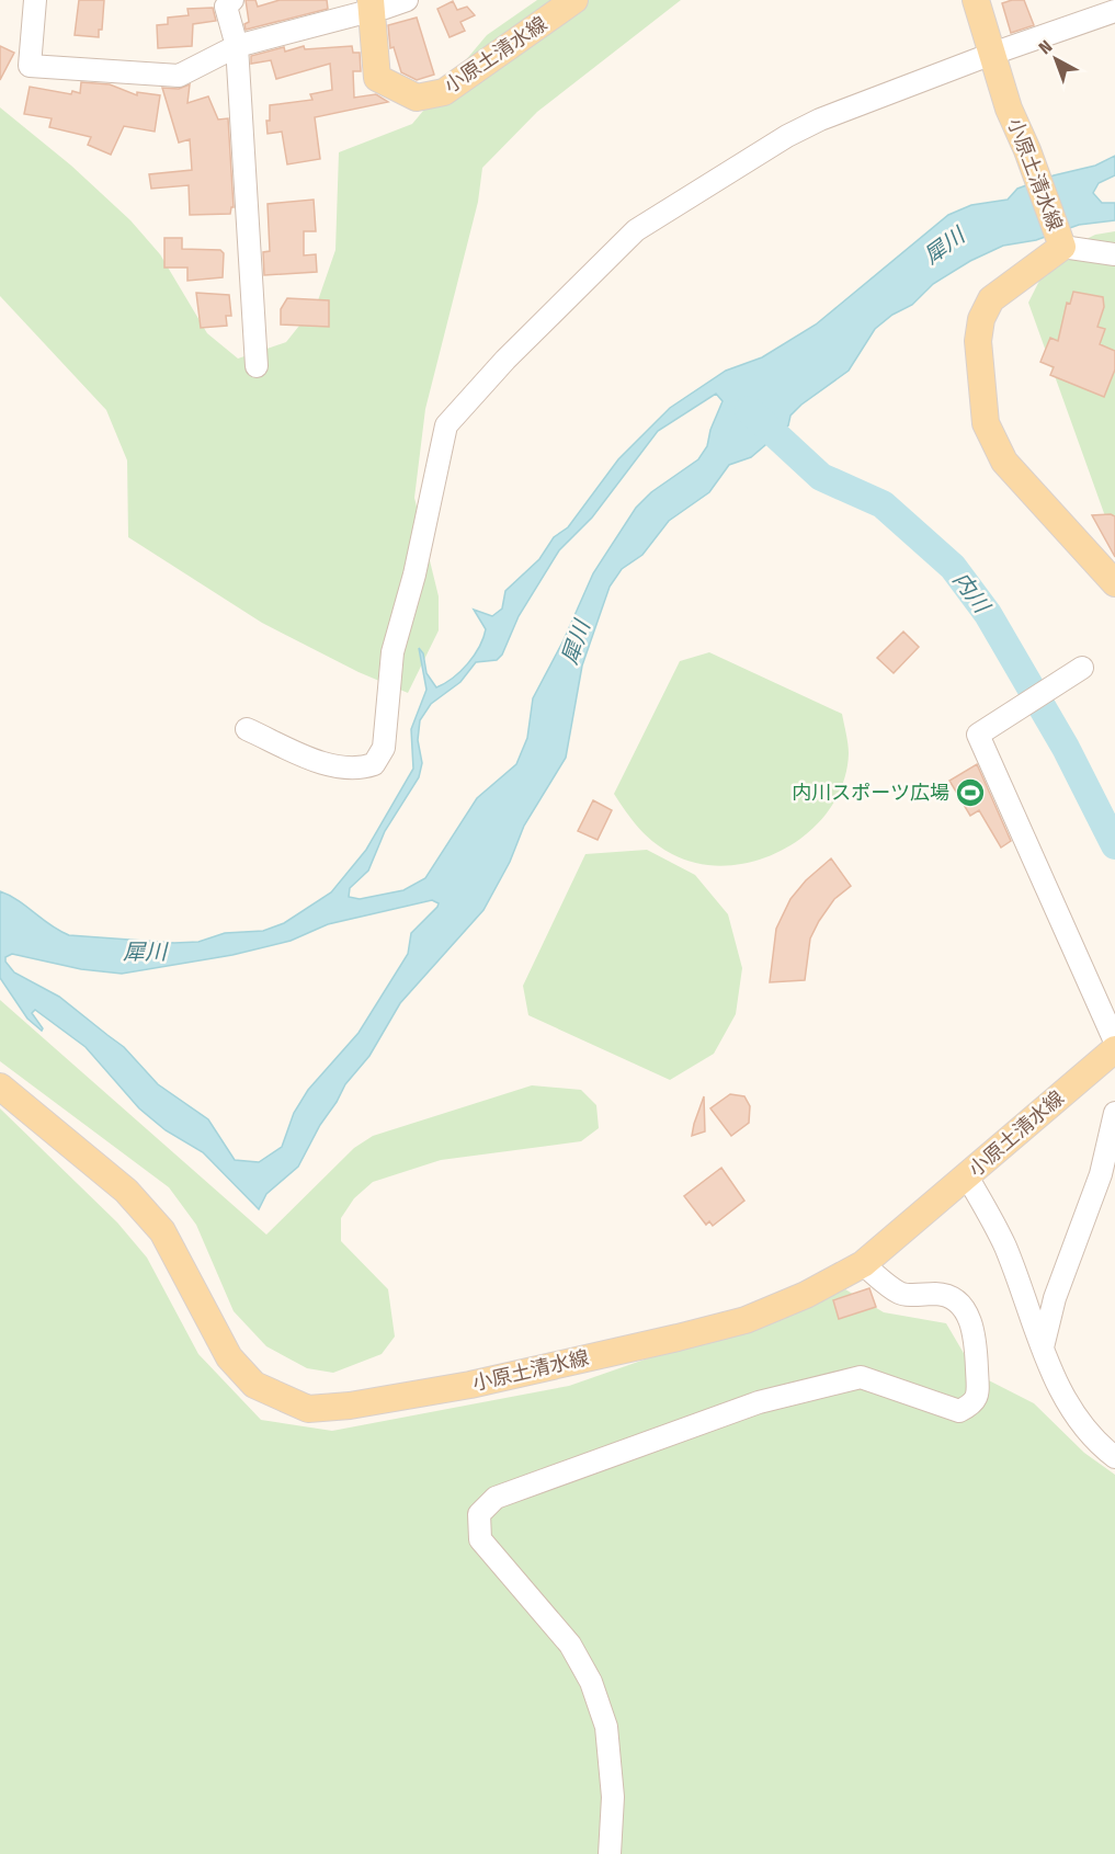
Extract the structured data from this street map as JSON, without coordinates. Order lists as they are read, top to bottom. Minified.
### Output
{"streets":{"main road":["小原土清水線"]},"water":["犀川","内川"],"places":{"sports":["内川スポーツ広場"]},"north":"top left"}
